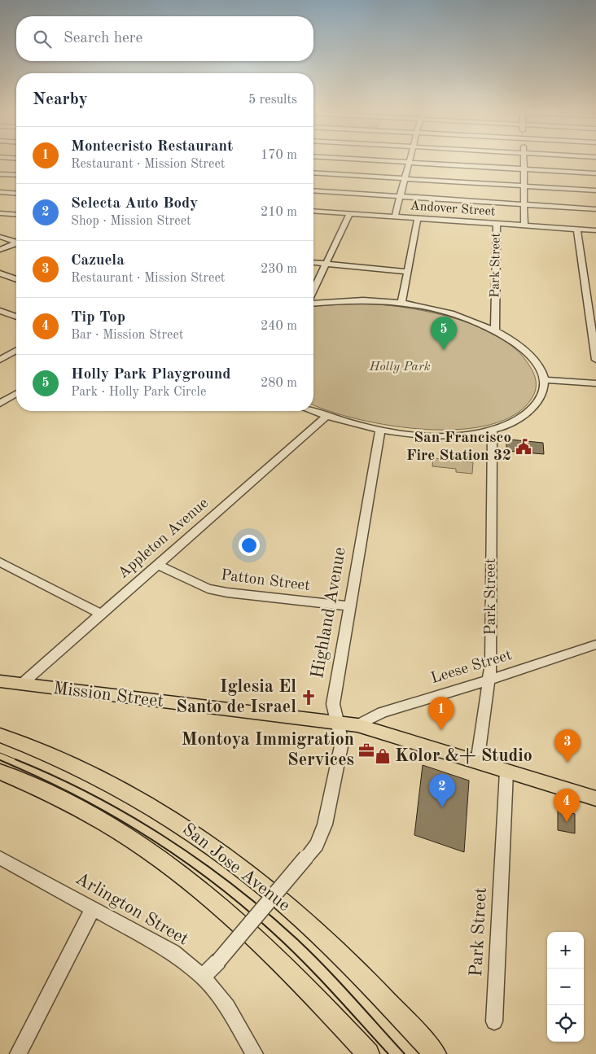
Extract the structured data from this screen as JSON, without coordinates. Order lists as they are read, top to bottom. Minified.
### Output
{"streets":{"main road":["Mission Street","San Jose Avenue"],"street":["Andover Street","Park Street","Appleton Avenue","Patton Street","Highland Avenue","Leese Street","Arlington Street"]},"crossings":[["Andover Street","Park Street"],["Park Street","Leese Street"],["Park Street","Mission Street"],["Appleton Avenue","Patton Street"],["Appleton Avenue","Mission Street"],["Patton Street","Highland Avenue"],["Highland Avenue","Mission Street"],["Highland Avenue","Arlington Street"],["Leese Street","Mission Street"]],"parks":["Holly Park"],"places":{"public building":["San Francisco Fire Station 32"],"church":["Iglesia El Santo de Israel"],"office":["Montoya Immigration Services"],"shop":["Kolor &+ Studio"]},"page":{"search":"Search here","heading":["Nearby","5 results"],"list":[{"mark":"1","name":"Montecristo Restaurant","note":"Restaurant · Mission Street","value":"170 m"},{"mark":"2","name":"Selecta Auto Body","note":"Shop · Mission Street","value":"210 m"},{"mark":"3","name":"Cazuela","note":"Restaurant · Mission Street","value":"230 m"},{"mark":"4","name":"Tip Top","note":"Bar · Mission Street","value":"240 m"},{"mark":"5","name":"Holly Park Playground","note":"Park · Holly Park Circle","value":"280 m"}],"pins":["5","1","3","2","4"],"map_buttons":["+","−"]}}
